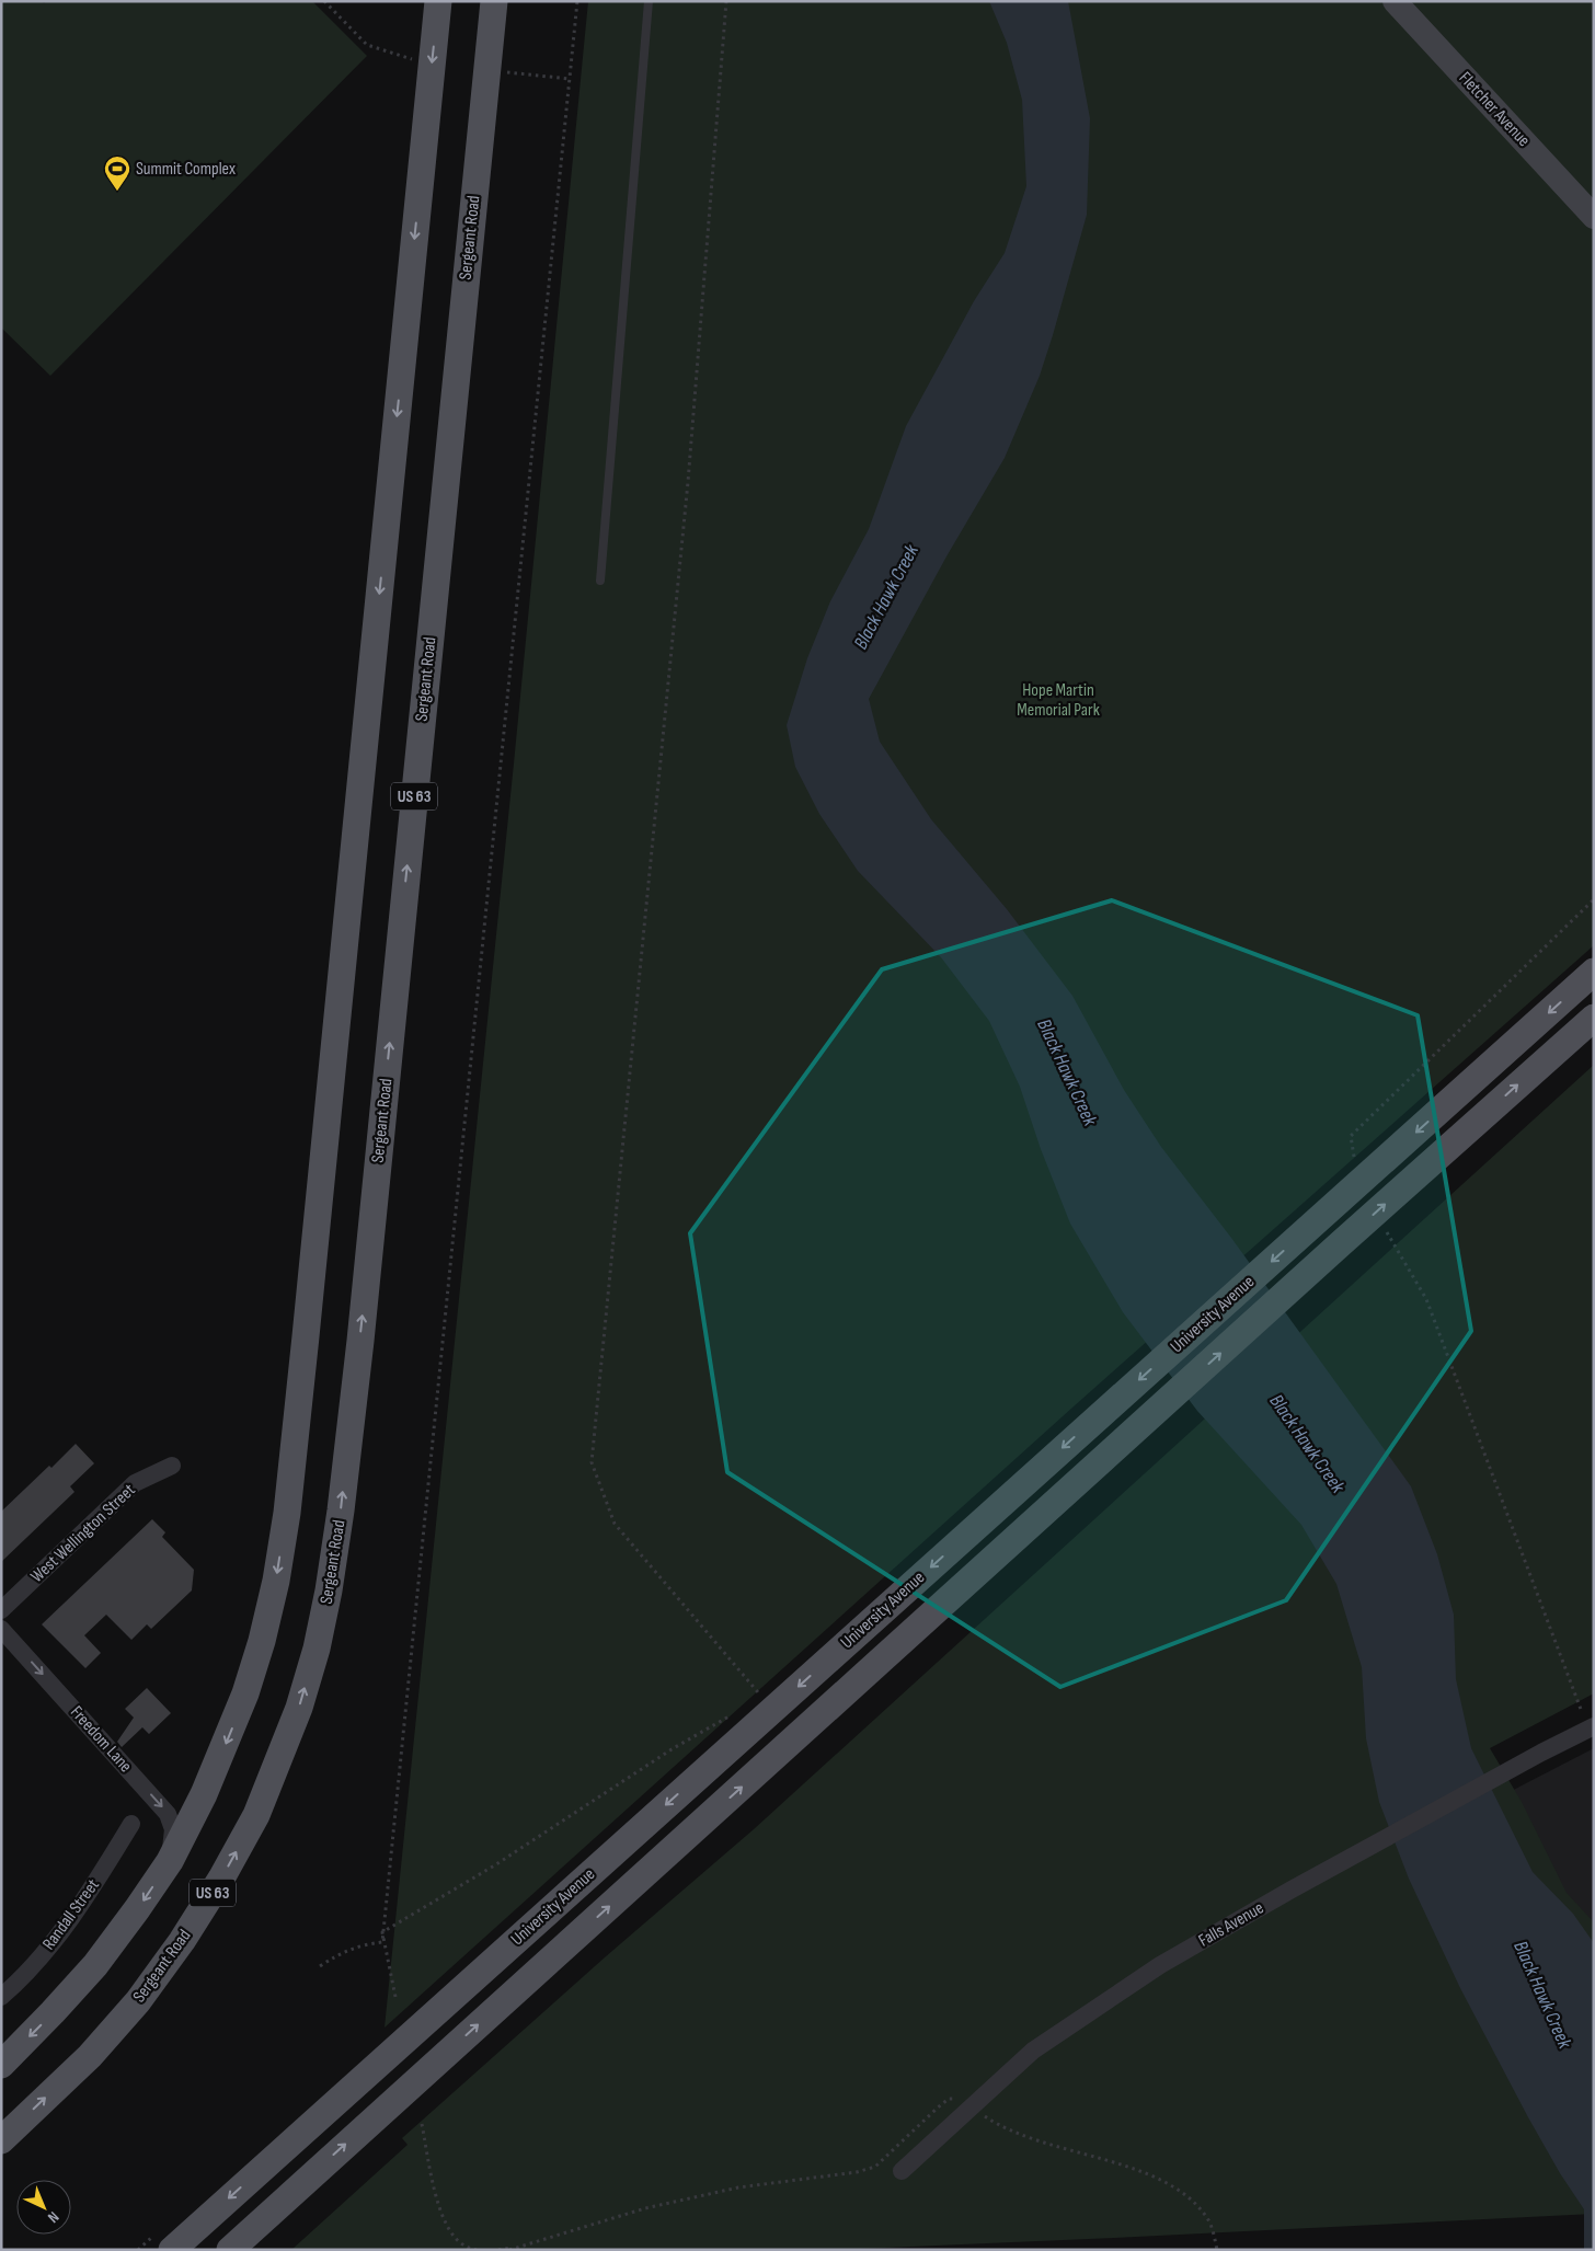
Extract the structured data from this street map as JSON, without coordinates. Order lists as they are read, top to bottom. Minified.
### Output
{"streets":{"main road":["Fletcher Avenue","Sergeant Road","US 63","University Avenue"],"street":["West Wellington Street","Freedom Lane","Randall Street","Falls Avenue"]},"crossings":[["US 63","Freedom Lane"]],"one_way":["Freedom Lane"],"water":["Black Hawk Creek"],"parks":["Hope Martin Memorial Park"],"places":{"sports":["Summit Complex"]},"north":"bottom right"}
